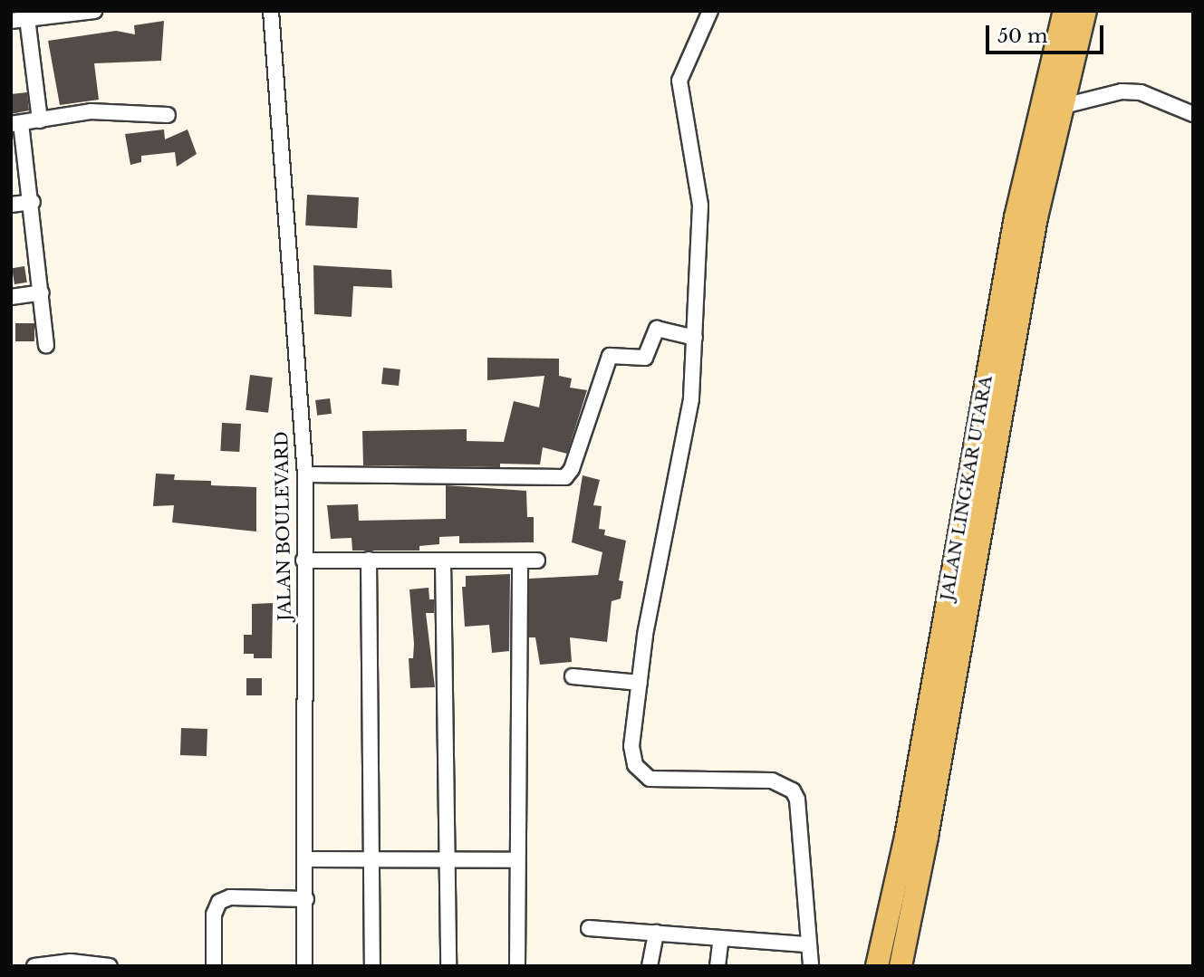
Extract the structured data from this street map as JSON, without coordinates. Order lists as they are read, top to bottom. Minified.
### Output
{"streets":{"main road":["JALAN LINGKAR UTARA"],"street":["JALAN BOULEVARD"]},"scale_bar":"50 m"}
